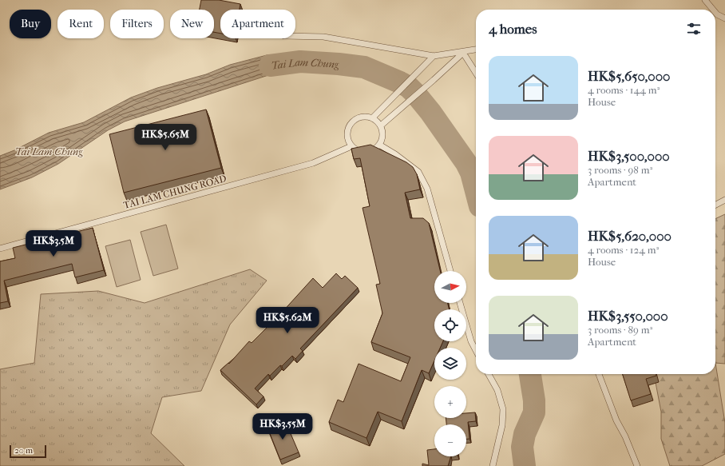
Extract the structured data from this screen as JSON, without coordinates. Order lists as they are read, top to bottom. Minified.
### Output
{"streets":{"lane":["TAI LAM CHUNG ROAD"]},"water":["Tai Lam Chung"],"scale_bar":"20 m","north":"right","page":{"chip":["Buy","Rent","Filters","New","Apartment"],"heading":"4 homes","list":[{"name":"HK$5,650,000","note":"4 rooms · 144 m² · House"},{"name":"HK$3,500,000","note":"3 rooms · 98 m² · Apartment"},{"name":"HK$5,620,000","note":"4 rooms · 124 m² · House"},{"name":"HK$3,550,000","note":"3 rooms · 89 m² · Apartment"}],"price":["HK$5.65M","HK$3.5M","HK$5.62M","HK$3.55M"],"map_buttons":["+","−"],"scale":"20 m"}}
